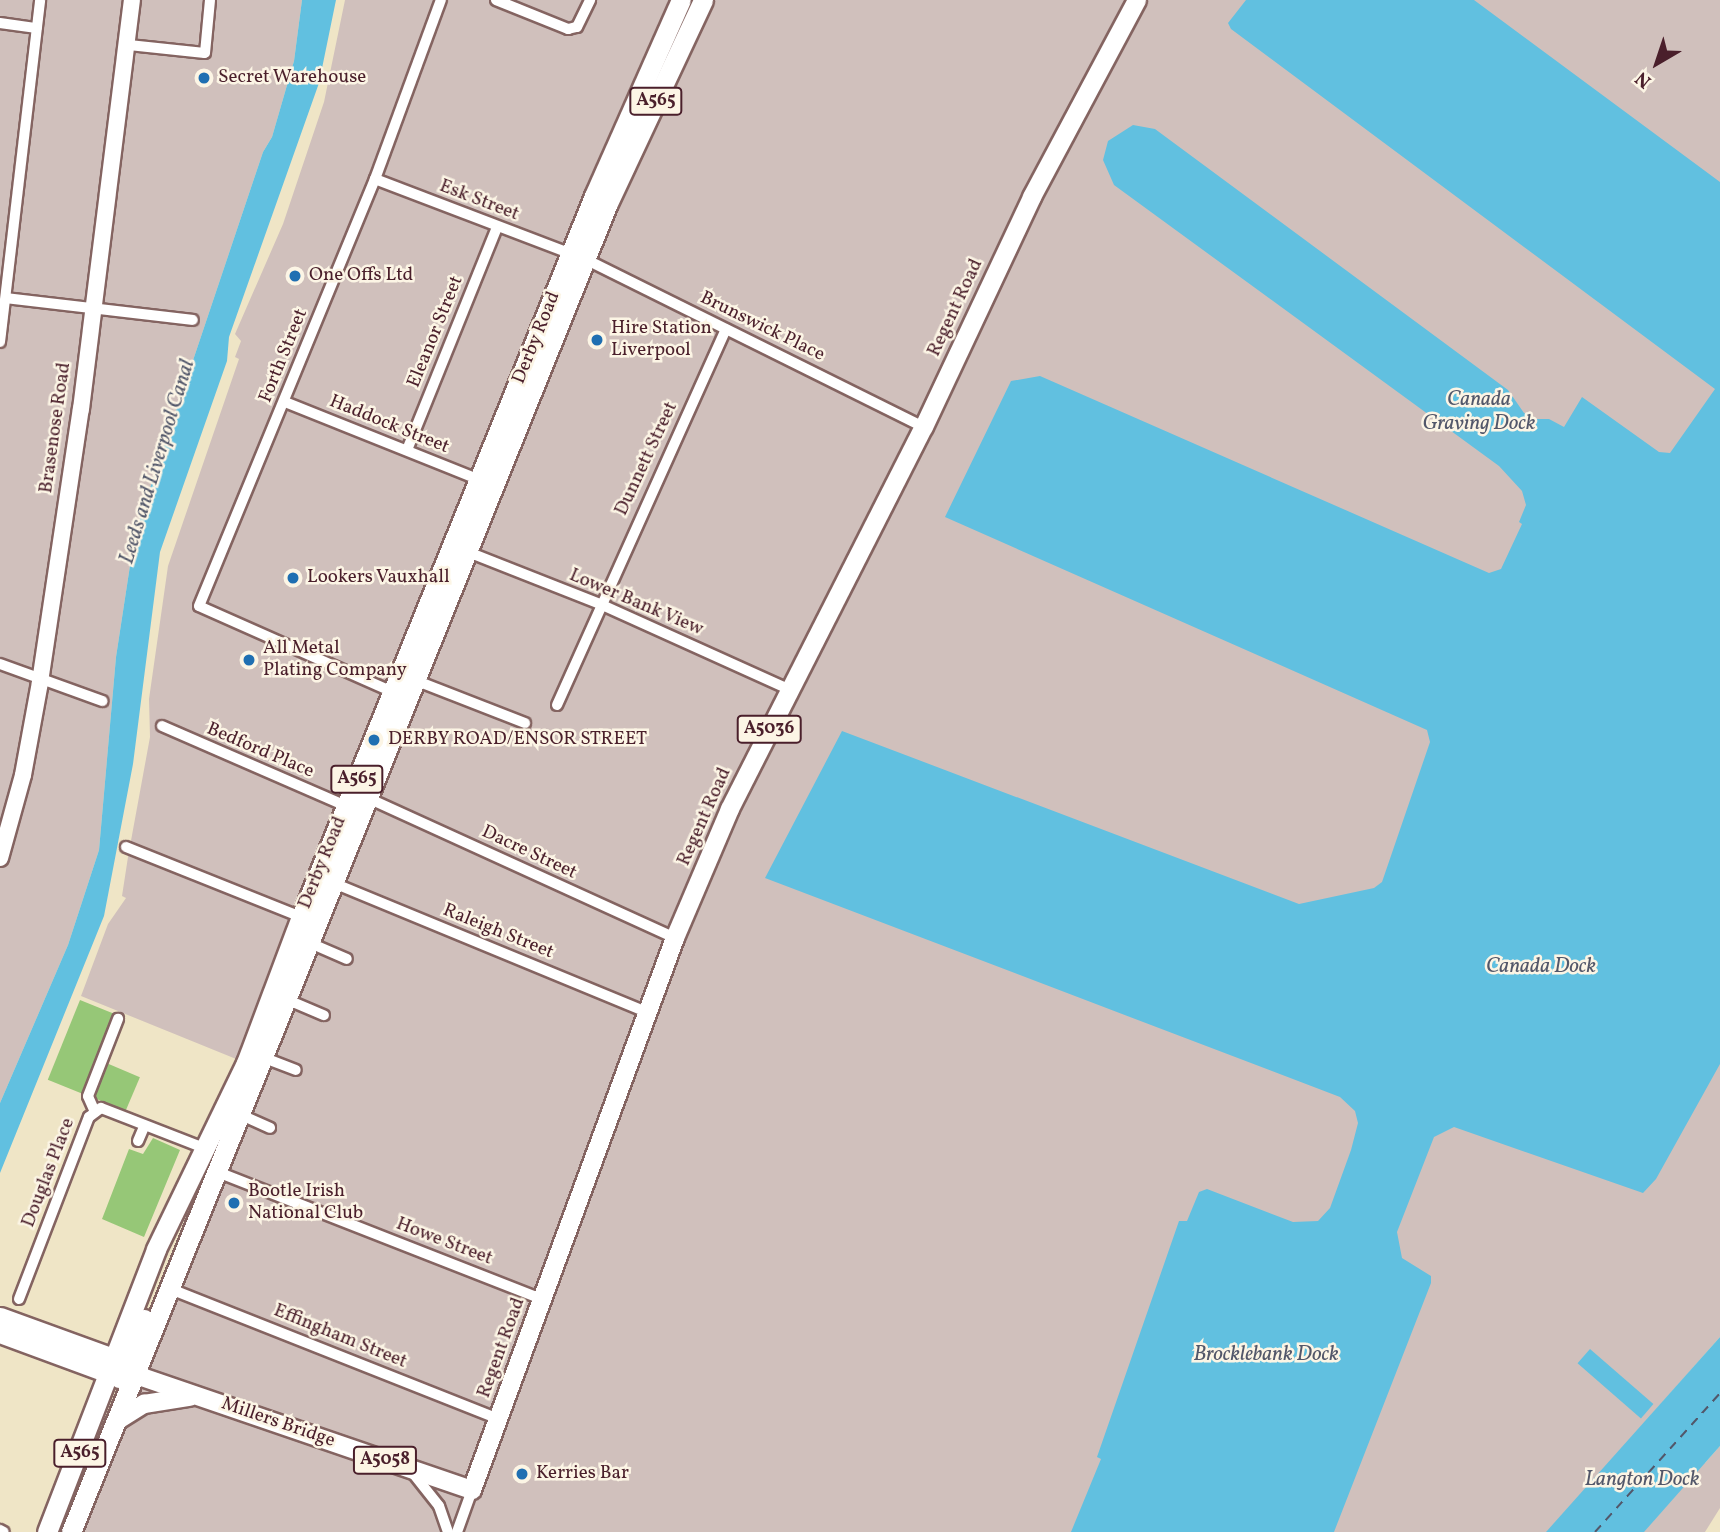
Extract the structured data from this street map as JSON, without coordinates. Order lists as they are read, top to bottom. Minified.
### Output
{"streets":{"highway":["A565","Derby Road","Millers Bridge","A5058"],"main road":["Regent Road","Brasenose Road","A5036"],"street":["Esk Street","Brunswick Place","Eleanor Street","Forth Street","Haddock Street","Dunnett Street","Lower Bank View","Bedford Place","Dacre Street","Raleigh Street","Douglas Place","Howe Street","Effingham Street"]},"crossings":[["Esk Street","Brunswick Place"],["Esk Street","Eleanor Street"],["Esk Street","Derby Road"],["Esk Street","Forth Street"],["Regent Road","Brunswick Place"],["Regent Road","Lower Bank View"],["Regent Road","Dacre Street"],["Regent Road","Raleigh Street"],["Regent Road","Howe Street"],["Regent Road","Effingham Street"],["Regent Road","Millers Bridge"],["Brunswick Place","Derby Road"],["Brunswick Place","Dunnett Street"],["Eleanor Street","Haddock Street"],["Derby Road","Forth Street"],["Derby Road","Haddock Street"],["Derby Road","Lower Bank View"],["Derby Road","Bedford Place"],["Derby Road","Dacre Street"],["Derby Road","Raleigh Street"],["Derby Road","Douglas Place"],["Derby Road","Howe Street"],["Derby Road","Effingham Street"],["Derby Road","Millers Bridge"],["Forth Street","Haddock Street"],["Dunnett Street","Lower Bank View"]],"water":["Canada Graving Dock","Leeds and Liverpool Canal","Canada Dock","Brocklebank Dock","Langton Dock"],"places":["Secret Warehouse","One Offs Ltd","Hire Station Liverpool","Lookers Vauxhall","All Metal Plating Company","DERBY ROAD/ENSOR STREET","Bootle Irish National Club","Kerries Bar"],"north":"bottom left"}
